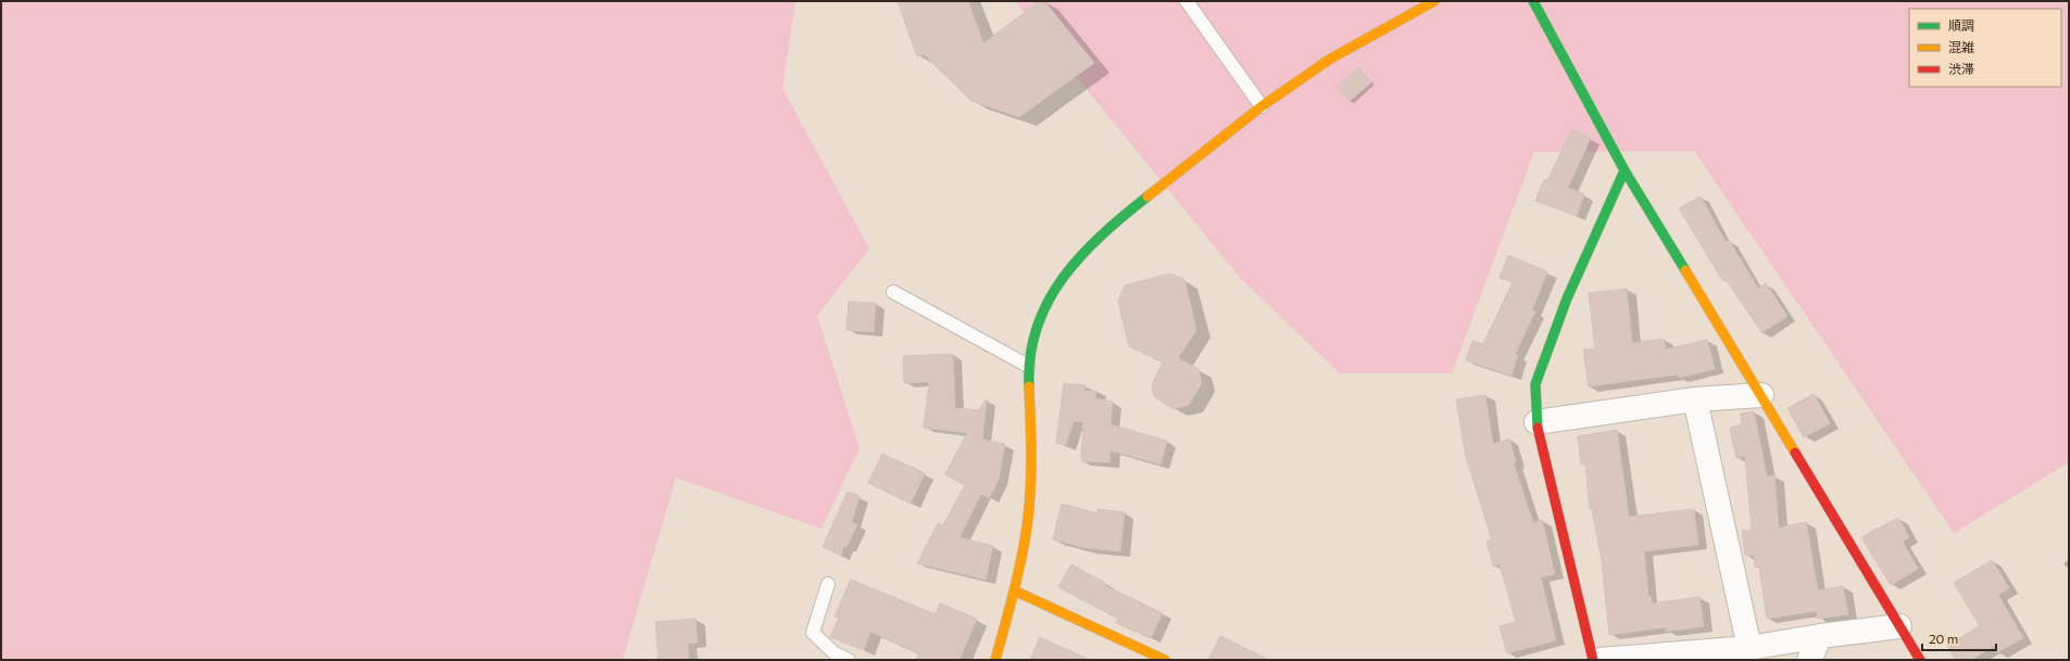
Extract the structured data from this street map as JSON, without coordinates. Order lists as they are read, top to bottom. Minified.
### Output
{"legend":["順調","混雑","渋滞"],"scale_bar":"20 m"}
